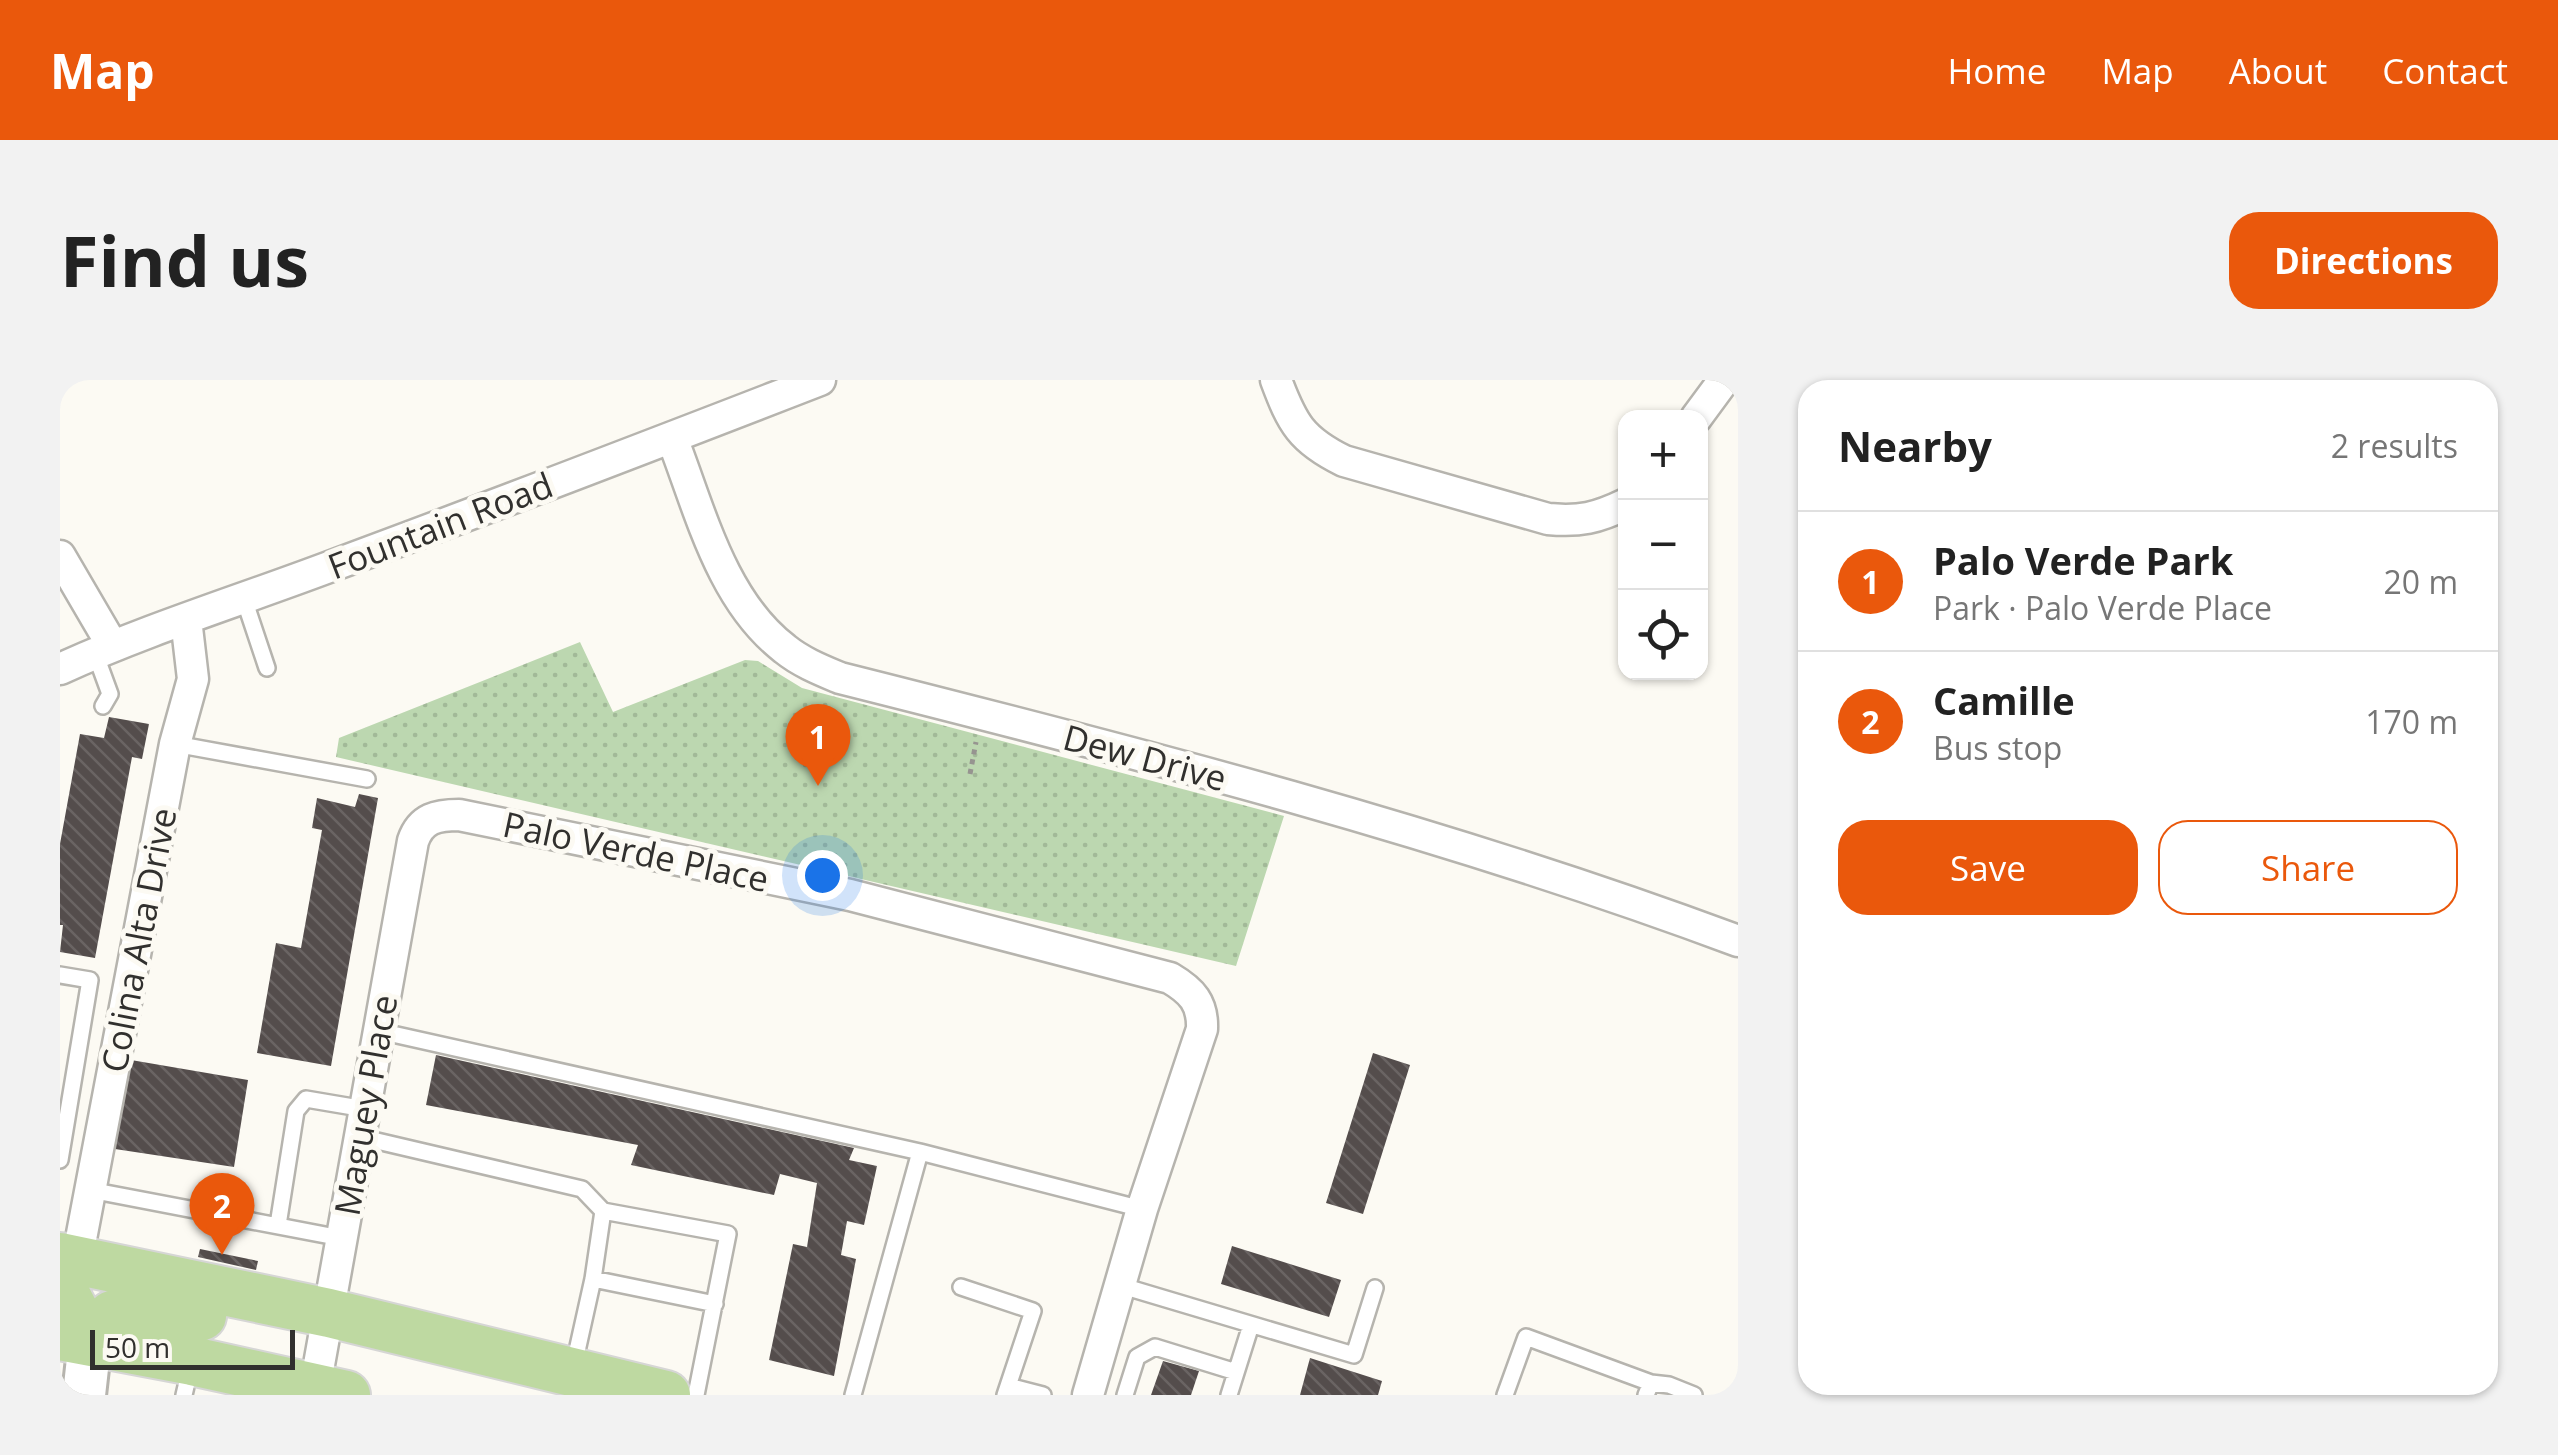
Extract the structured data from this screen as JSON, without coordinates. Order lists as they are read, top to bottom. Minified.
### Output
{"streets":{"street":["Fountain Road","Dew Drive","Palo Verde Place","Colina Alta Drive","Maguey Place"]},"crossings":[["Fountain Road","Dew Drive"],["Fountain Road","Colina Alta Drive"],["Palo Verde Place","Maguey Place"]],"scale_bar":"50 m","page":{"header":"Map","nav":["Home","Map","About","Contact"],"title":"Find us","buttons":["Directions",["Save","Share"]],"heading":["Nearby","2 results"],"map_buttons":["+","−"],"list":[{"mark":"1","name":"Palo Verde Park","note":"Park · Palo Verde Place","value":"20 m"},{"mark":"2","name":"Camille","note":"Bus stop","value":"170 m"}],"pins":["1","2"],"scale":"50 m"}}
